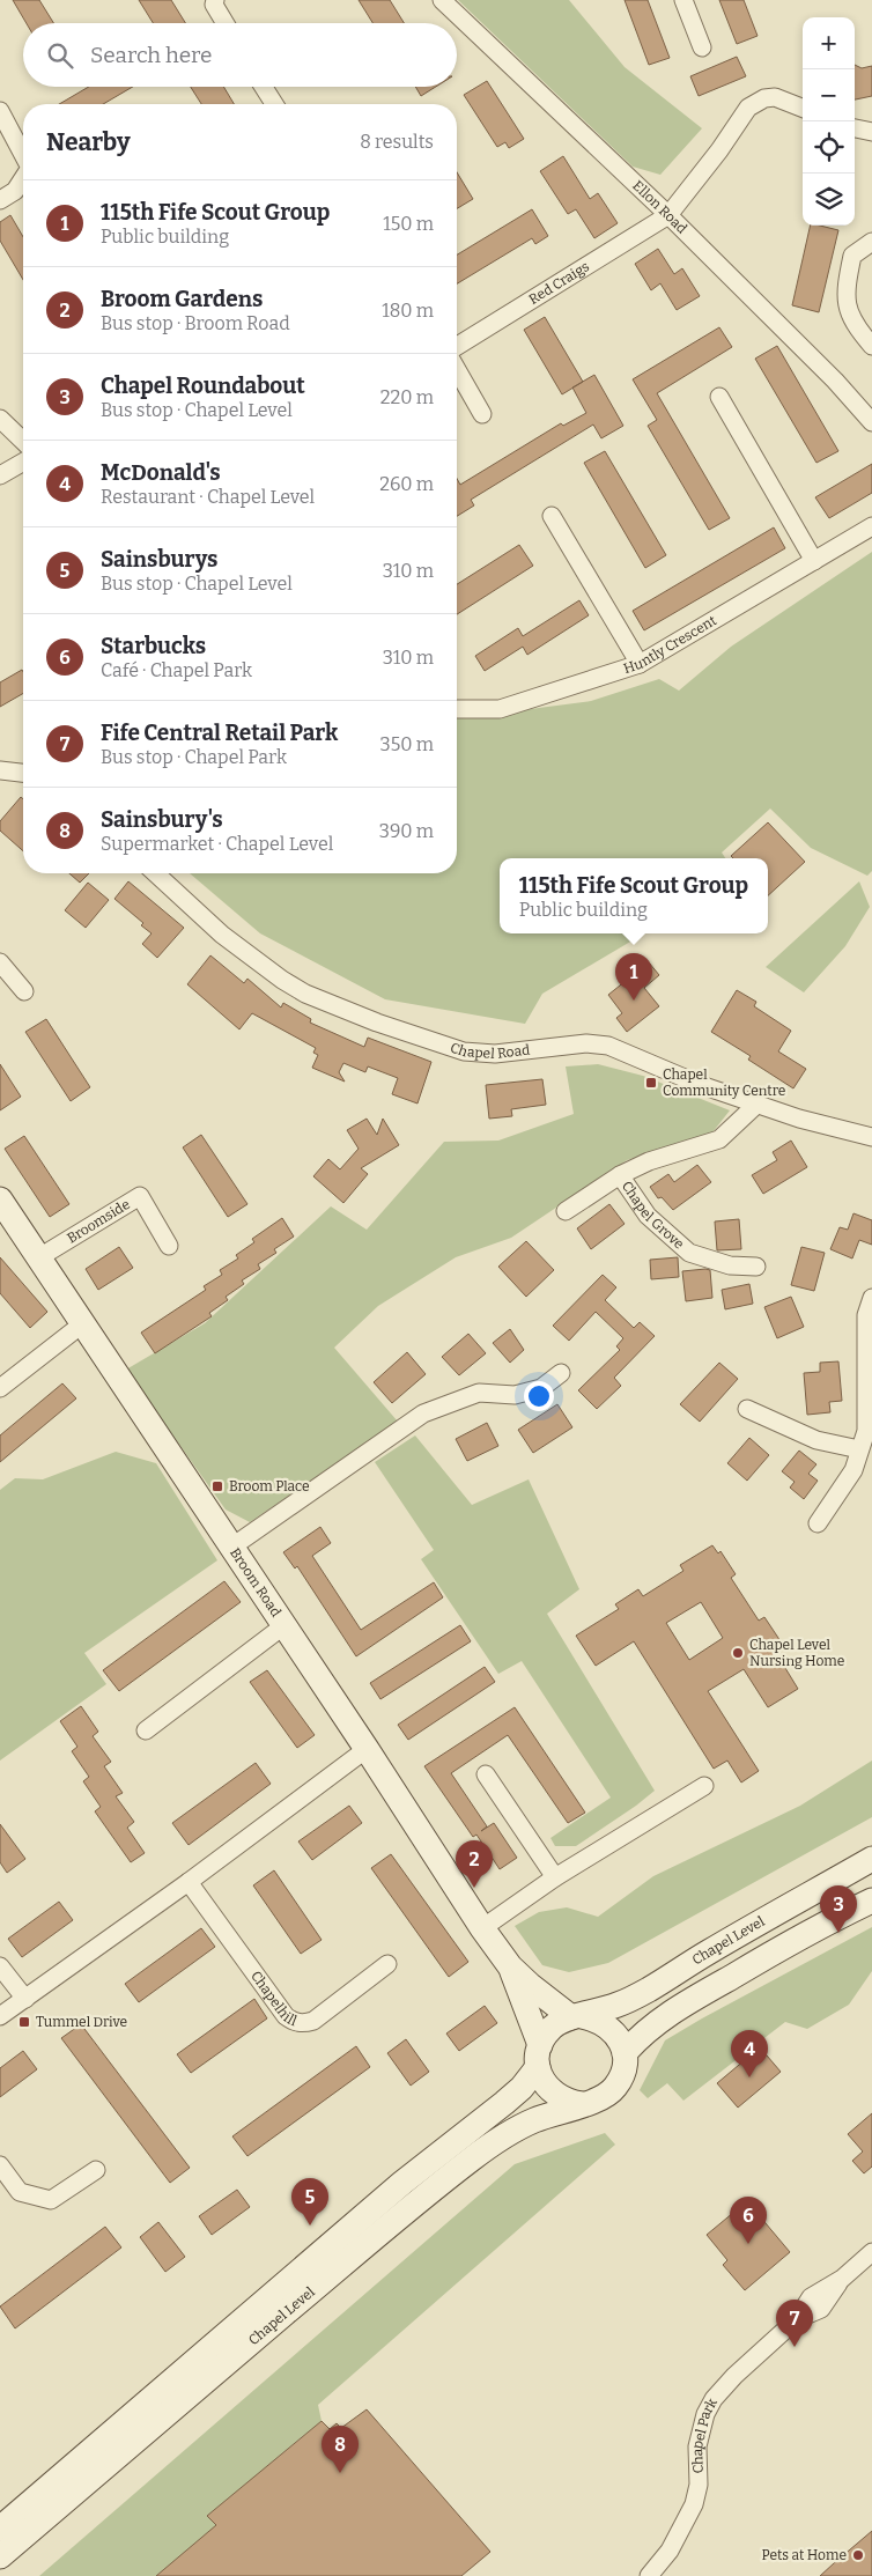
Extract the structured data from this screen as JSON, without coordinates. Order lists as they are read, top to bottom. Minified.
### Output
{"streets":{"main road":["Broom Road","Chapel Level"],"street":["Ellon Road","Red Craigs","Huntly Crescent","Chapel Road","Chapel Grove","Broomside","Chapelhill","Chapel Park"]},"crossings":[["Ellon Road","Red Craigs"],["Chapel Road","Chapel Grove"],["Broomside","Broom Road"],["Broom Road","Chapel Level"]],"places":{"transit":["Chapel Community Centre","Broom Place","Tummel Drive"],"other":["Chapel Level Nursing Home","Pets at Home"]},"page":{"map_buttons":["+","−"],"search":"Search here","heading":["Nearby","8 results"],"list":[{"mark":"1","name":"115th Fife Scout Group","note":"Public building","value":"150 m"},{"mark":"2","name":"Broom Gardens","note":"Bus stop · Broom Road","value":"180 m"},{"mark":"3","name":"Chapel Roundabout","note":"Bus stop · Chapel Level","value":"220 m"},{"mark":"4","name":"McDonald's","note":"Restaurant · Chapel Level","value":"260 m"},{"mark":"5","name":"Sainsburys","note":"Bus stop · Chapel Level","value":"310 m"},{"mark":"6","name":"Starbucks","note":"Café · Chapel Park","value":"310 m"},{"mark":"7","name":"Fife Central Retail Park","note":"Bus stop · Chapel Park","value":"350 m"},{"mark":"8","name":"Sainsbury's","note":"Supermarket · Chapel Level","value":"390 m"}],"popup":["115th Fife Scout Group","Public building"],"pins":["1","2","3","4","5","6","7","8"]}}
